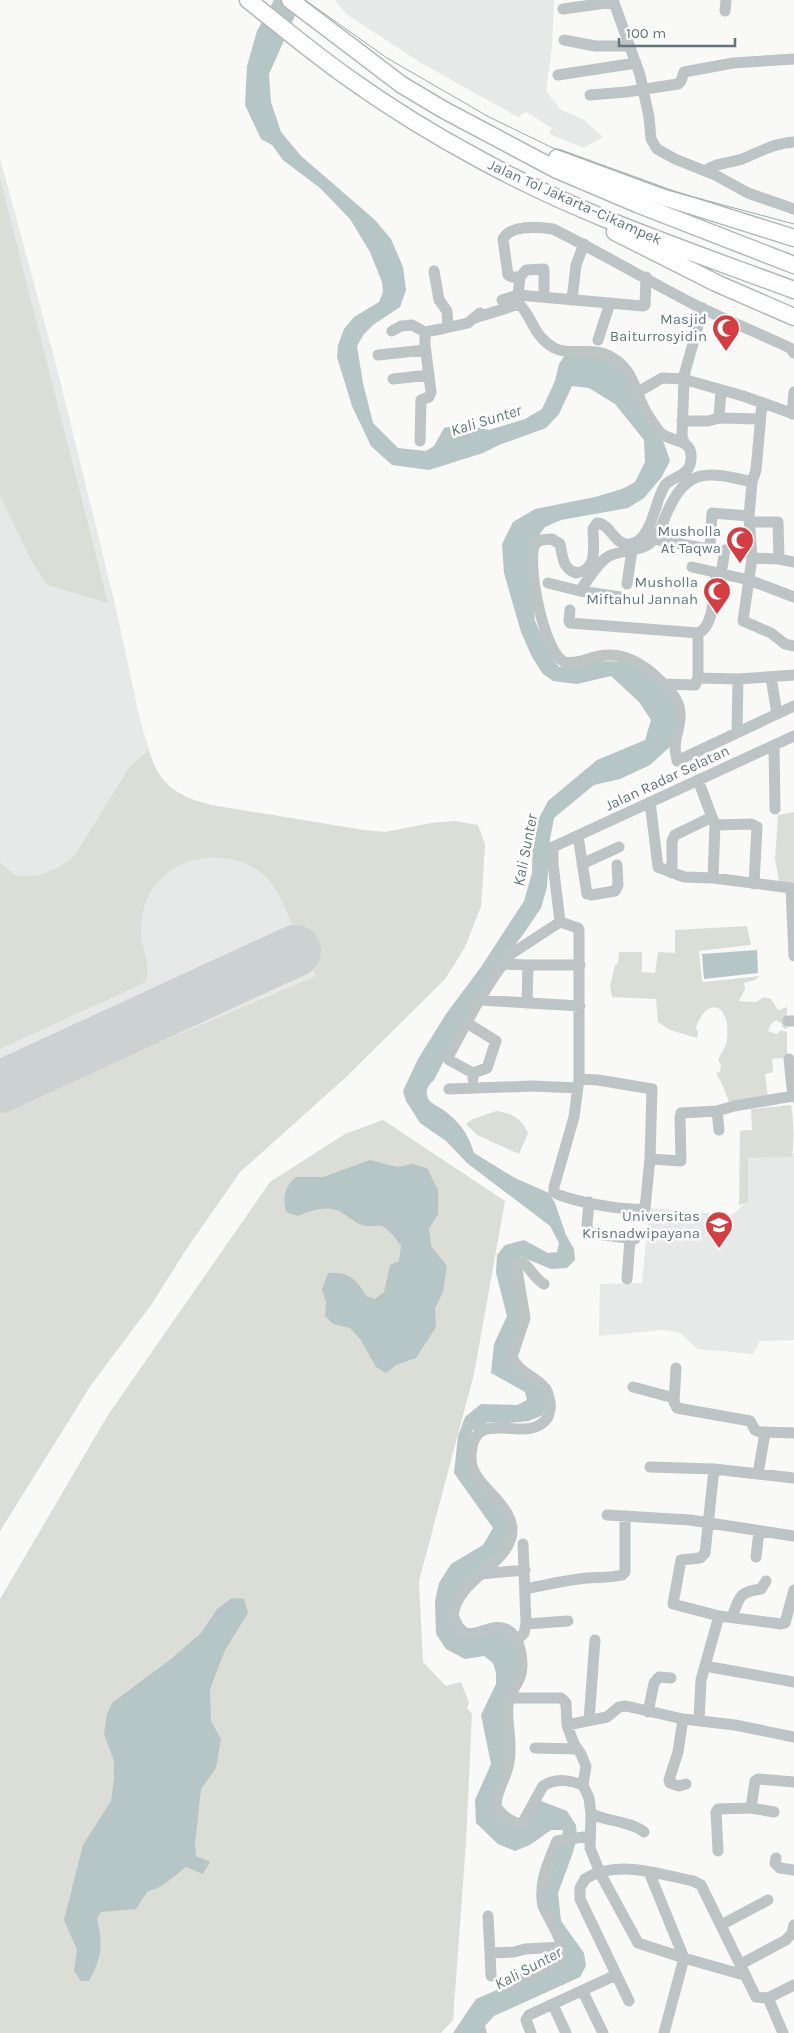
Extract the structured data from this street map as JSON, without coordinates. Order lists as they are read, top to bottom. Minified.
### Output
{"streets":{"highway":["Jalan Tol Jakarta–Cikampek"],"street":["Jalan Radar Selatan"]},"water":["Kali Sunter"],"places":{"mosque":["Masjid Baiturrosyidin","Musholla At Taqwa","Musholla Miftahul Jannah"],"school or university":["Universitas Krisnadwipayana"]},"scale_bar":"100 m"}
